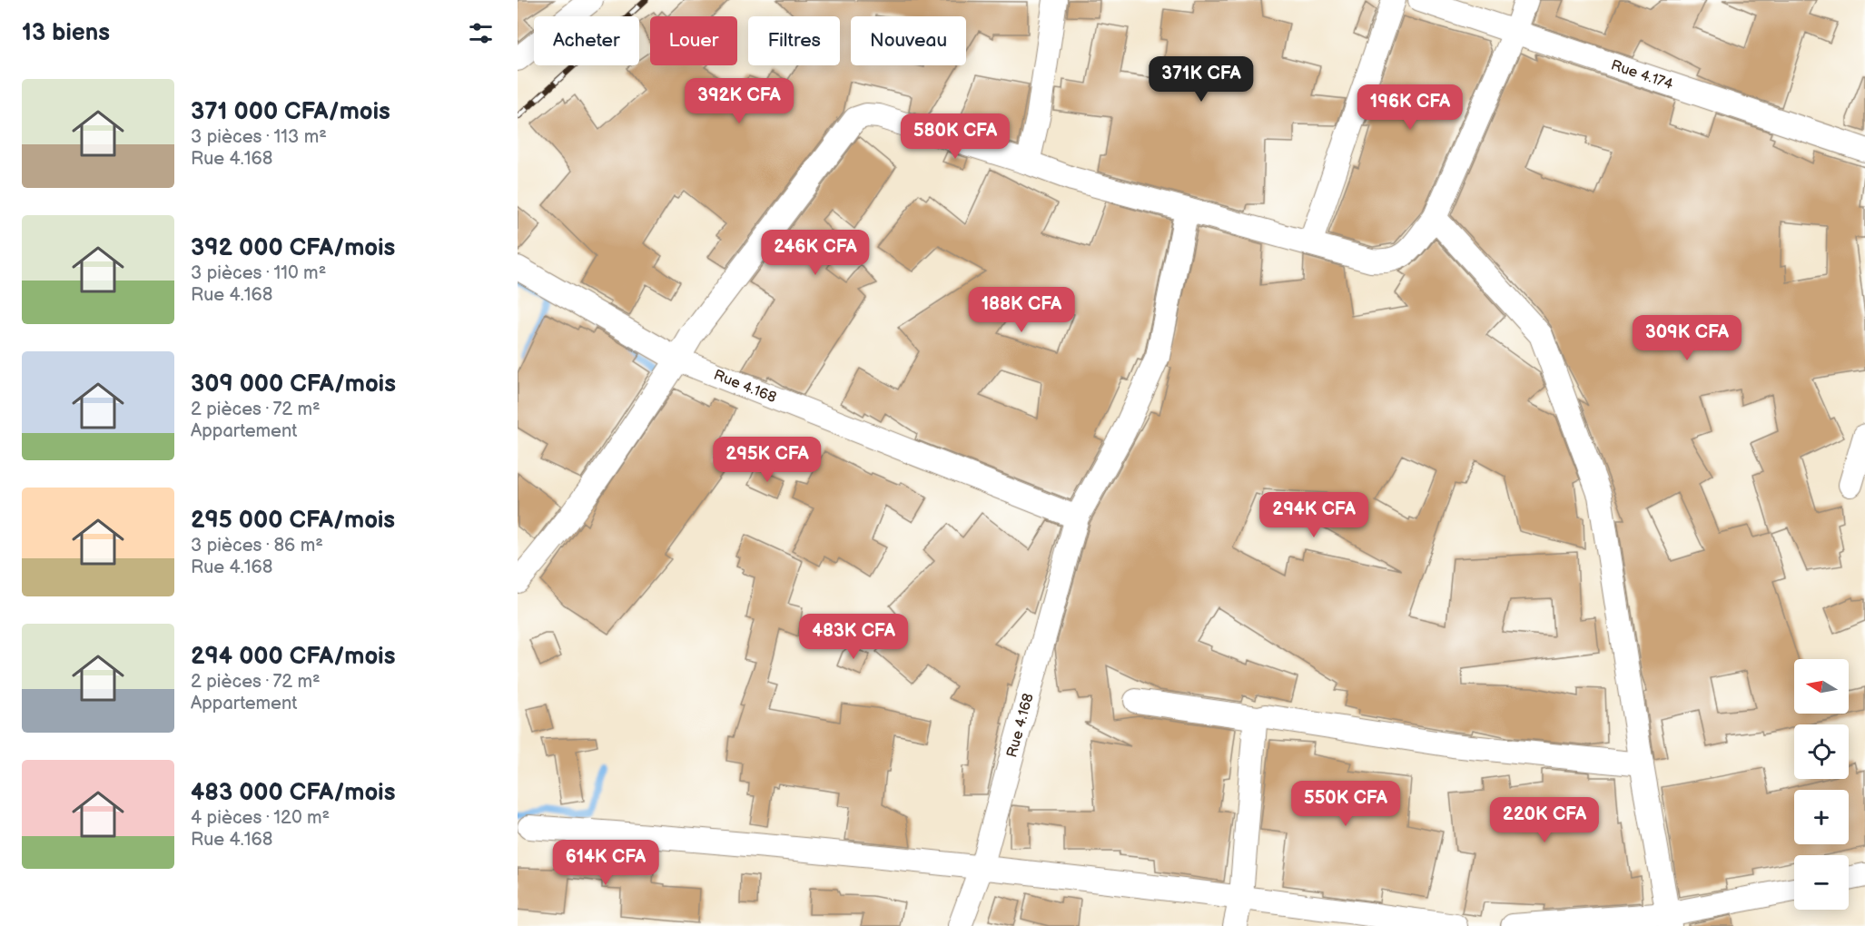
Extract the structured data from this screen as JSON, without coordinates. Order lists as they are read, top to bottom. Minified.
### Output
{"streets":{"street":["Rue 4.174","Rue 4.168"]},"north":"left","page":{"heading":"13 biens","chip":["Acheter","Louer","Filtres","Nouveau"],"price":["371K CFA","392K CFA","196K CFA","580K CFA","246K CFA","188K CFA","309K CFA","295K CFA","294K CFA","483K CFA","550K CFA","220K CFA","614K CFA"],"list":[{"name":"371 000 CFA/mois","note":"3 pièces · 113 m² · Rue 4.168"},{"name":"392 000 CFA/mois","note":"3 pièces · 110 m² · Rue 4.168"},{"name":"309 000 CFA/mois","note":"2 pièces · 72 m² · Appartement"},{"name":"295 000 CFA/mois","note":"3 pièces · 86 m² · Rue 4.168"},{"name":"294 000 CFA/mois","note":"2 pièces · 72 m² · Appartement"},{"name":"483 000 CFA/mois","note":"4 pièces · 120 m² · Rue 4.168"}],"map_buttons":["+","−"]}}
